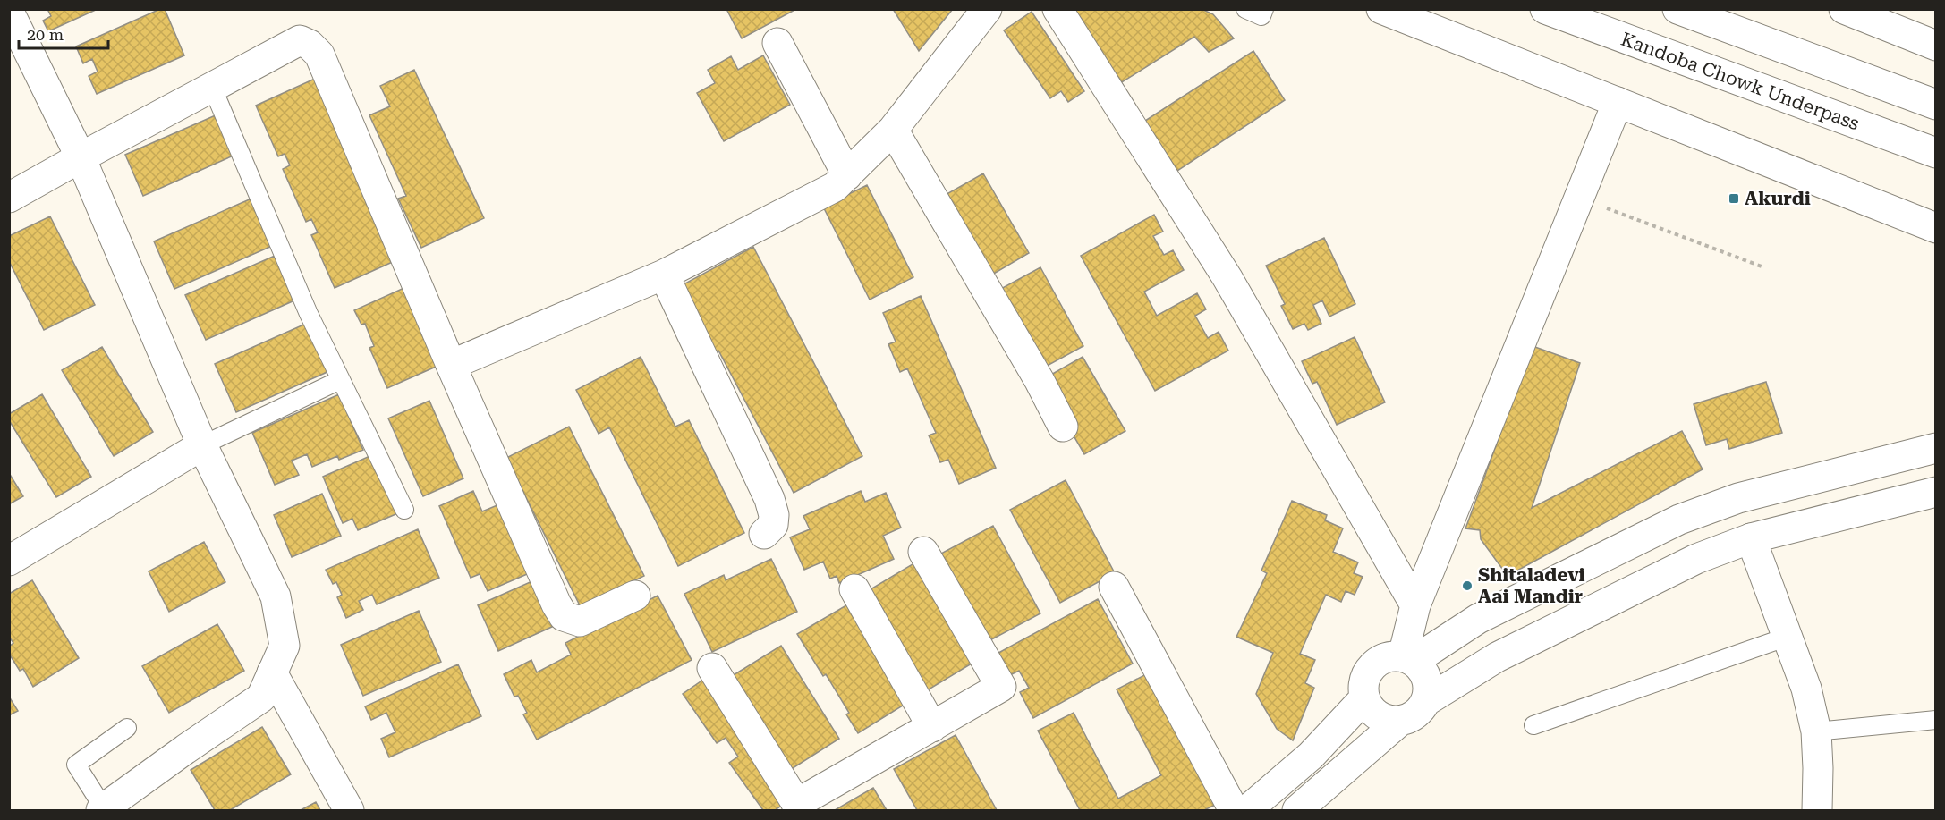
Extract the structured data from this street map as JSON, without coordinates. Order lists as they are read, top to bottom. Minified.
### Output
{"streets":{"main road":["Kandoba Chowk Underpass"]},"places":{"transit":["Akurdi"],"other":["Shitaladevi Aai Mandir"]},"scale_bar":"20 m"}
